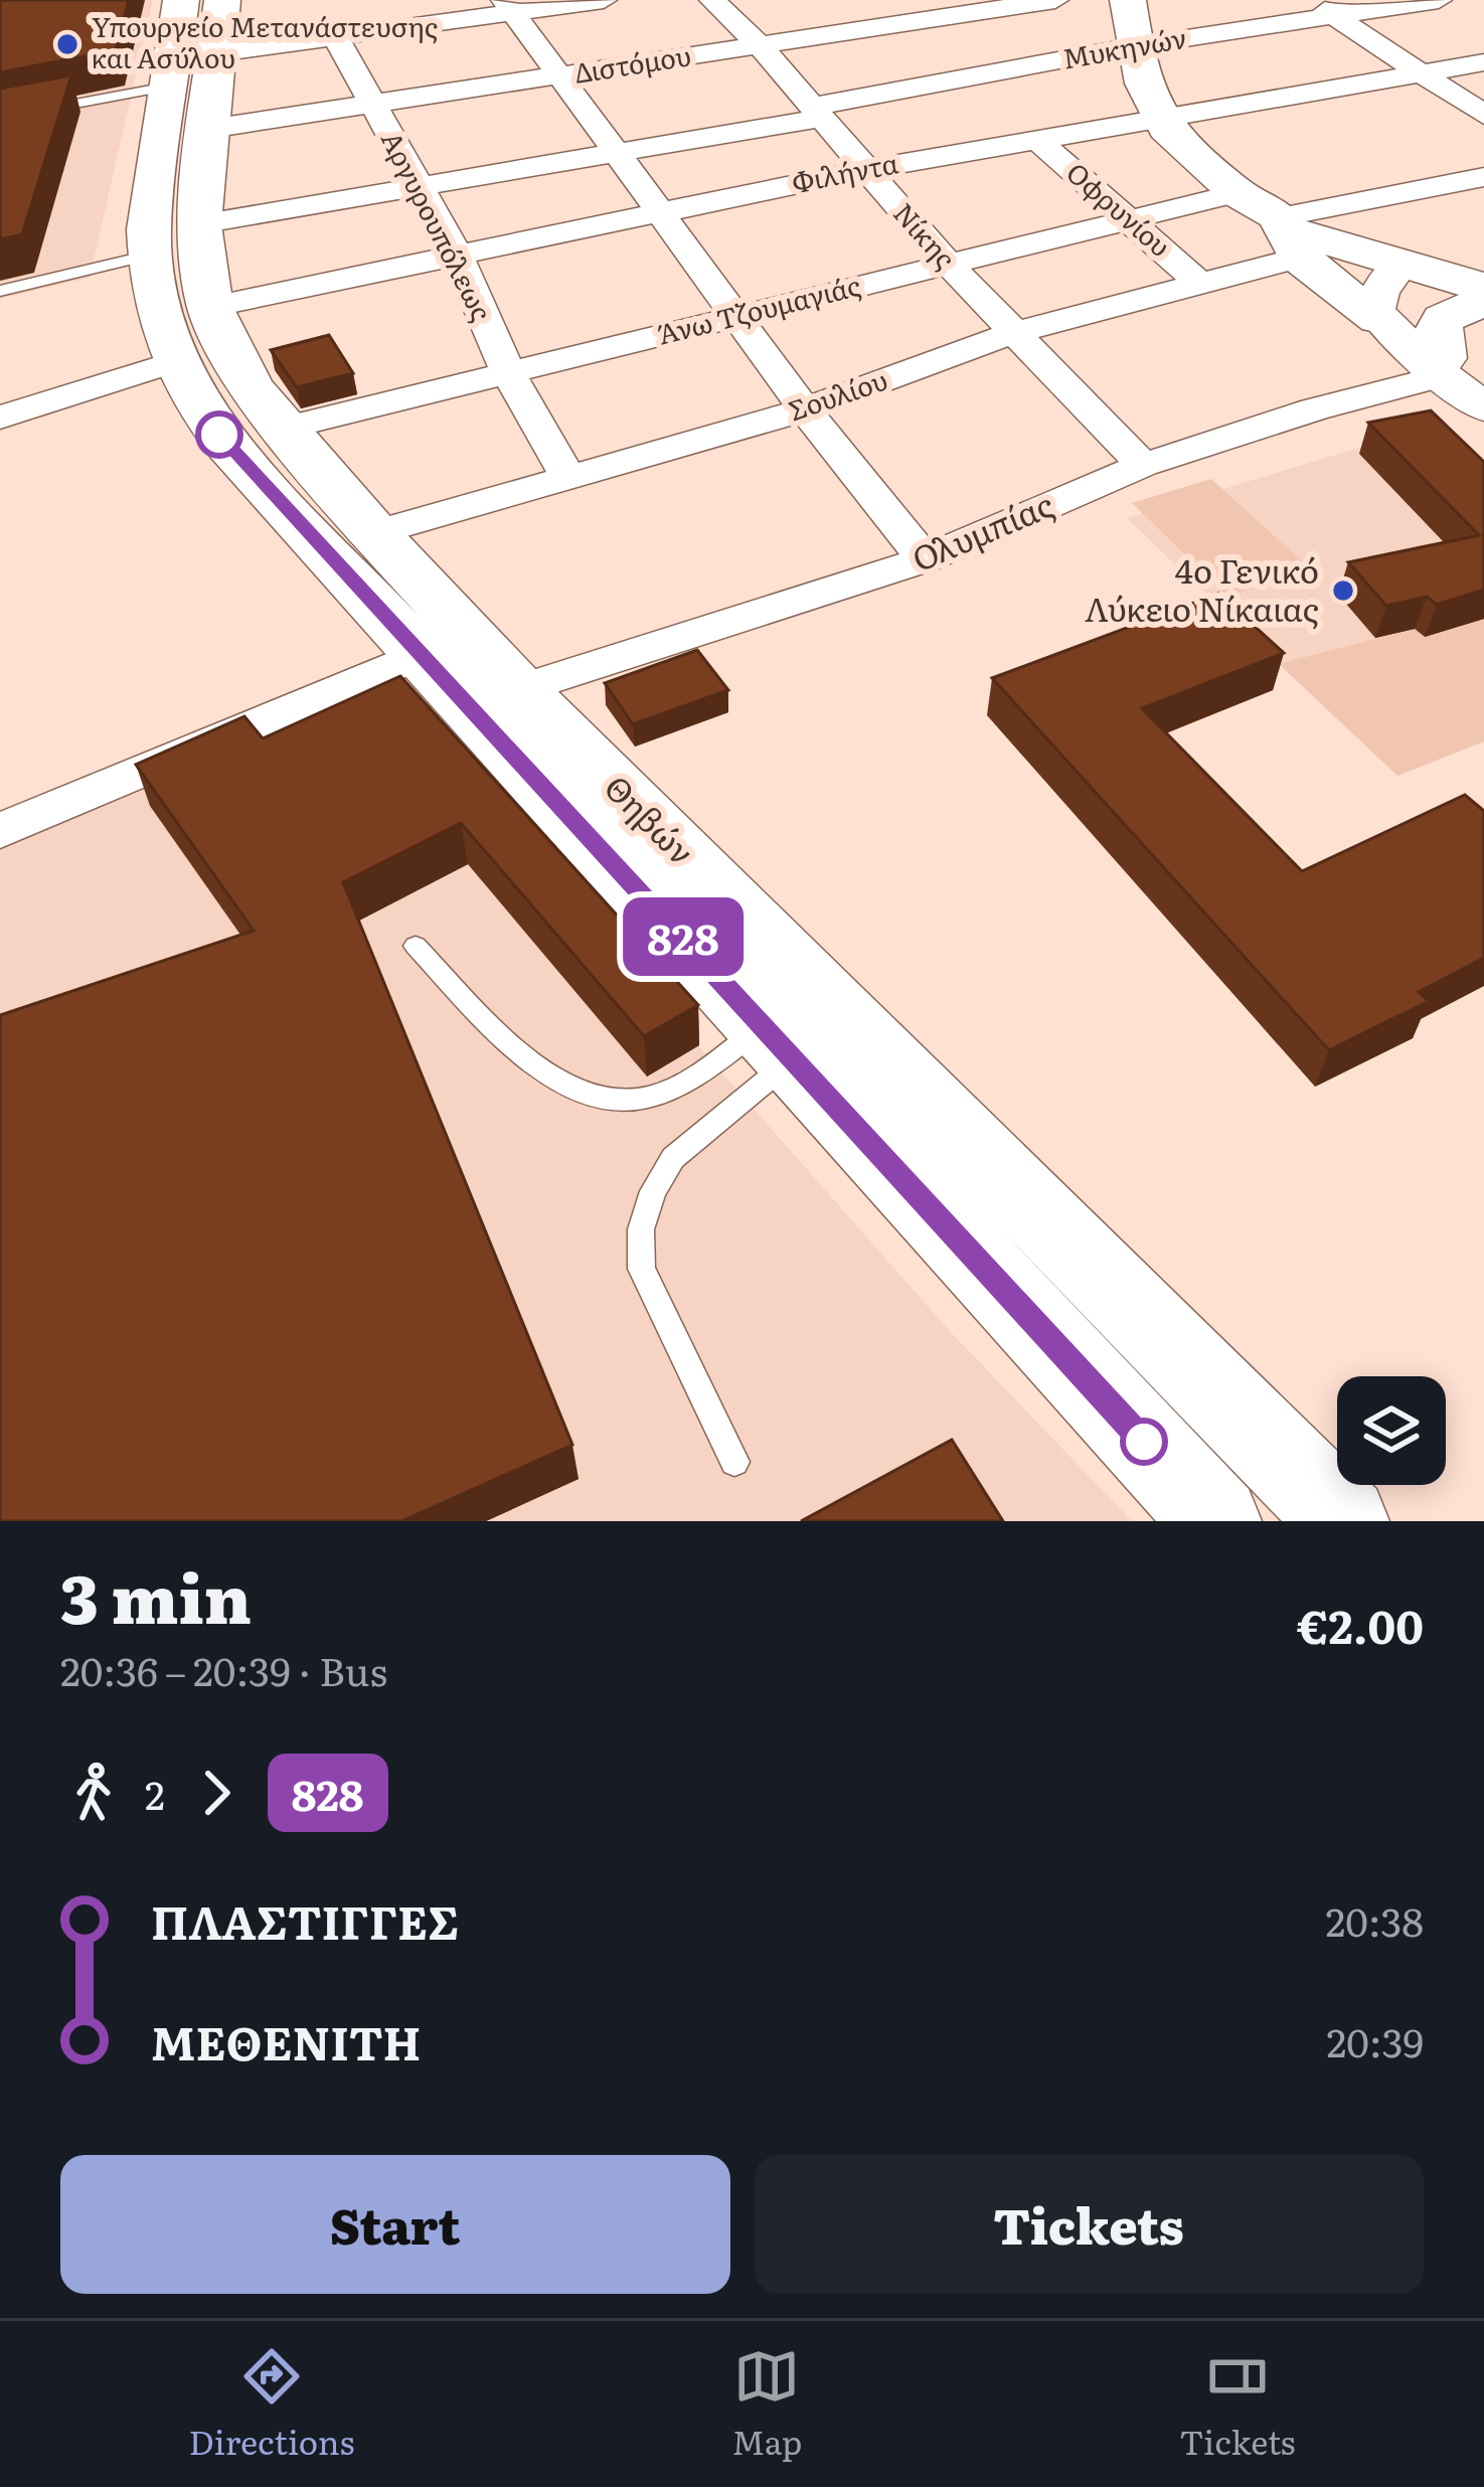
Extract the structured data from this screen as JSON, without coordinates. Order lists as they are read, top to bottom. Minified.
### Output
{"streets":{"main road":["Θηβών"],"street":["Μυκηνών","Διστόμου","Φιλήντα","Οφρυνίου","Αργυρουπόλεως","Νίκης","Άνω Τζουμαγιάς","Σουλίου","Ολυμπίας"]},"crossings":[["Μυκηνών","Αργυρουπόλεως"],["Μυκηνών","Νίκης"],["Μυκηνών","Θηβών"],["Διστόμου","Αργυρουπόλεως"],["Διστόμου","Νίκης"],["Διστόμου","Θηβών"],["Φιλήντα","Οφρυνίου"],["Φιλήντα","Αργυρουπόλεως"],["Φιλήντα","Νίκης"],["Φιλήντα","Θηβών"],["Οφρυνίου","Άνω Τζουμαγιάς"],["Οφρυνίου","Σουλίου"],["Αργυρουπόλεως","Άνω Τζουμαγιάς"],["Αργυρουπόλεως","Σουλίου"],["Νίκης","Άνω Τζουμαγιάς"],["Νίκης","Σουλίου"],["Νίκης","Ολυμπίας"],["Άνω Τζουμαγιάς","Θηβών"],["Σουλίου","Θηβών"],["Ολυμπίας","Θηβών"]],"places":["Υπουργείο Μετανάστευσης και Ασύλου","4ο Γενικό Λύκειο Νίκαιας"],"lines":["bus line 828"],"page":{"on_map":"828","heading":["3 min","20:36 – 20:39 · Bus","€2.00"],"legs":["2","828"],"list":[{"name":"ΠΛΑΣΤΙΓΓΕΣ","value":"20:38"},{"name":"ΜΕΘΕΝΙΤΗ","value":"20:39"}],"buttons":["Start","Tickets"],"tabs":["Directions","Map","Tickets"]}}
